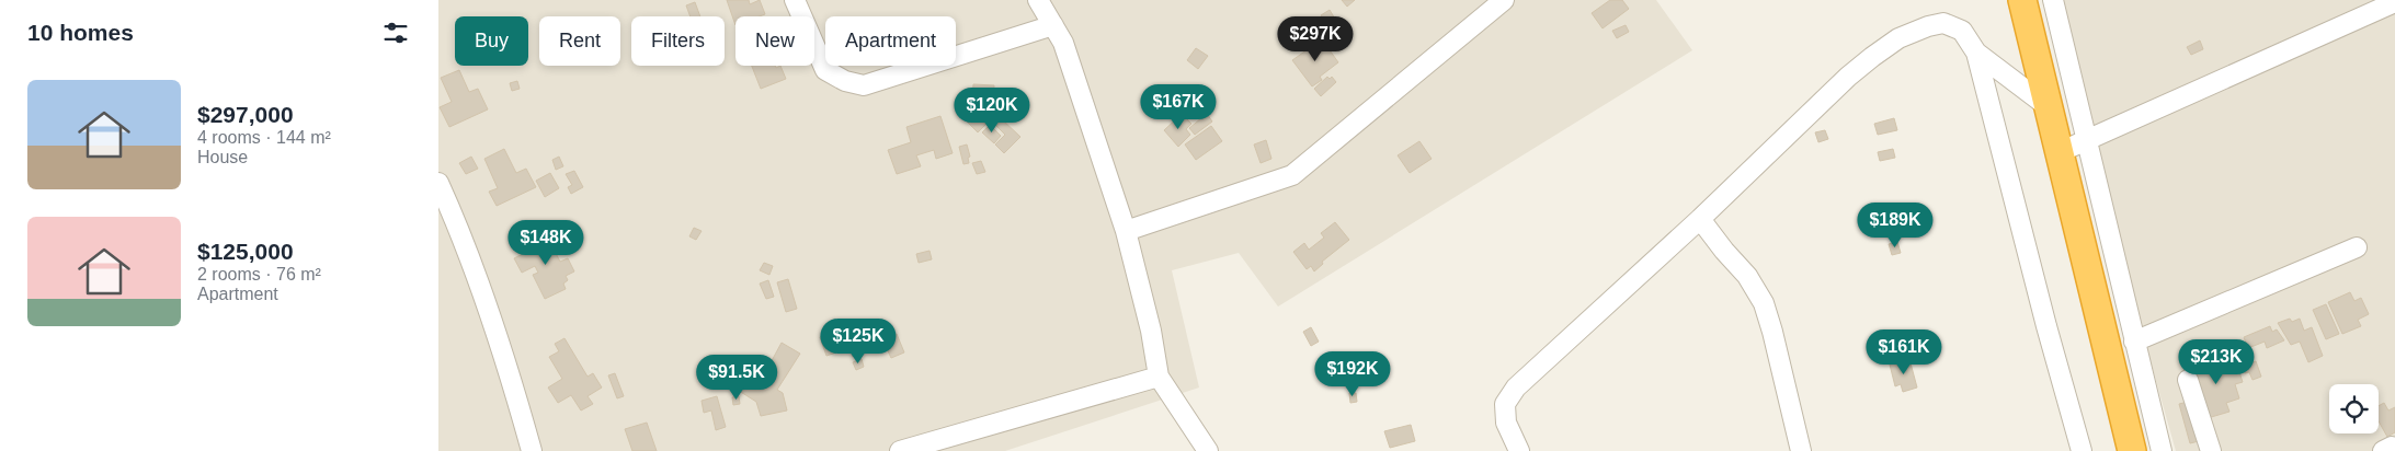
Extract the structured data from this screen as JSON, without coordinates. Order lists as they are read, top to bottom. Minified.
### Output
{"page":{"heading":"10 homes","price":["$297K","$167K","$120K","$189K","$148K","$125K","$161K","$213K","$192K","$91.5K"],"chip":["Buy","Rent","Filters","New","Apartment"],"list":[{"name":"$297,000","note":"4 rooms · 144 m² · House"},{"name":"$125,000","note":"2 rooms · 76 m² · Apartment"}]}}
